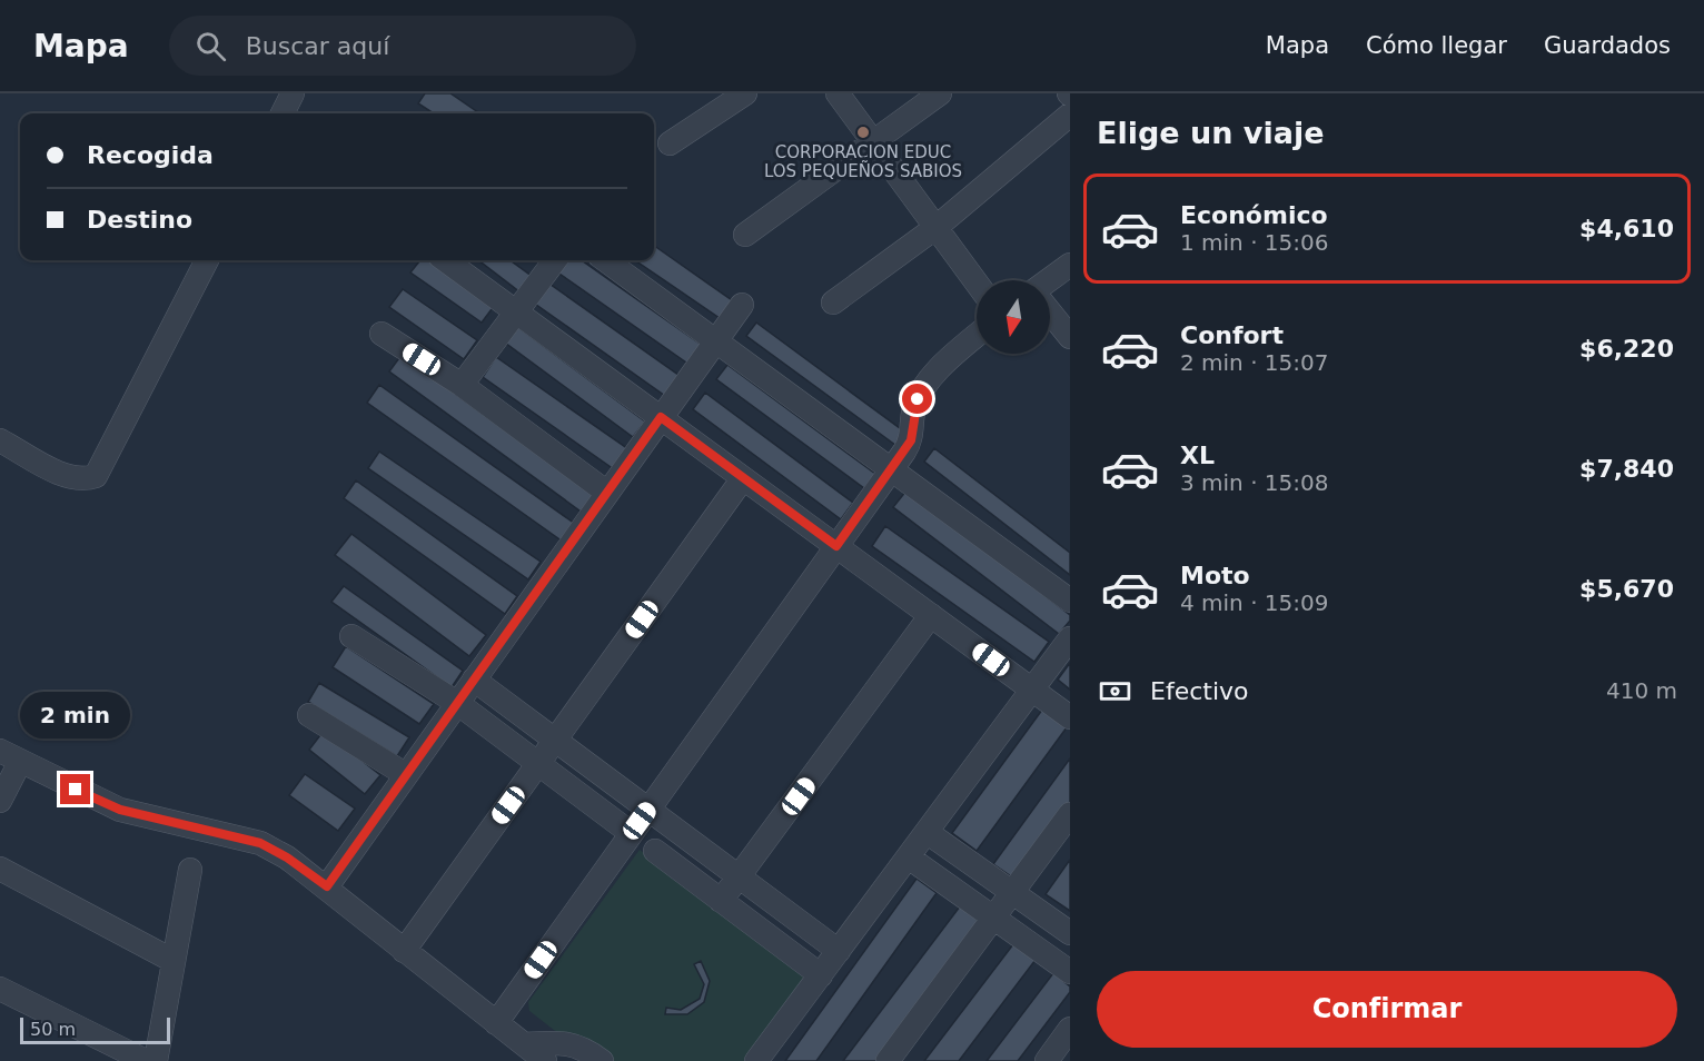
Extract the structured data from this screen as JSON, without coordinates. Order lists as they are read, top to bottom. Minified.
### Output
{"places":["CORPORACION EDUC LOS PEQUEÑOS SABIOS"],"scale_bar":"50 m","north":"bottom","page":{"header":"Mapa","search":"Buscar aquí","nav":["Mapa","Cómo llegar","Guardados"],"heading":"Elige un viaje","banner":["Recogida","Destino"],"list":[{"name":"Económico","note":"1 min · 15:06","value":"$4,610"},{"name":"Confort","note":"2 min · 15:07","value":"$6,220"},{"name":"XL","note":"3 min · 15:08","value":"$7,840"},{"name":"Moto","note":"4 min · 15:09","value":"$5,670"}],"pay":["Efectivo","410 m"],"bubble":"2 min","buttons":"Confirmar","scale":"50 m"}}
